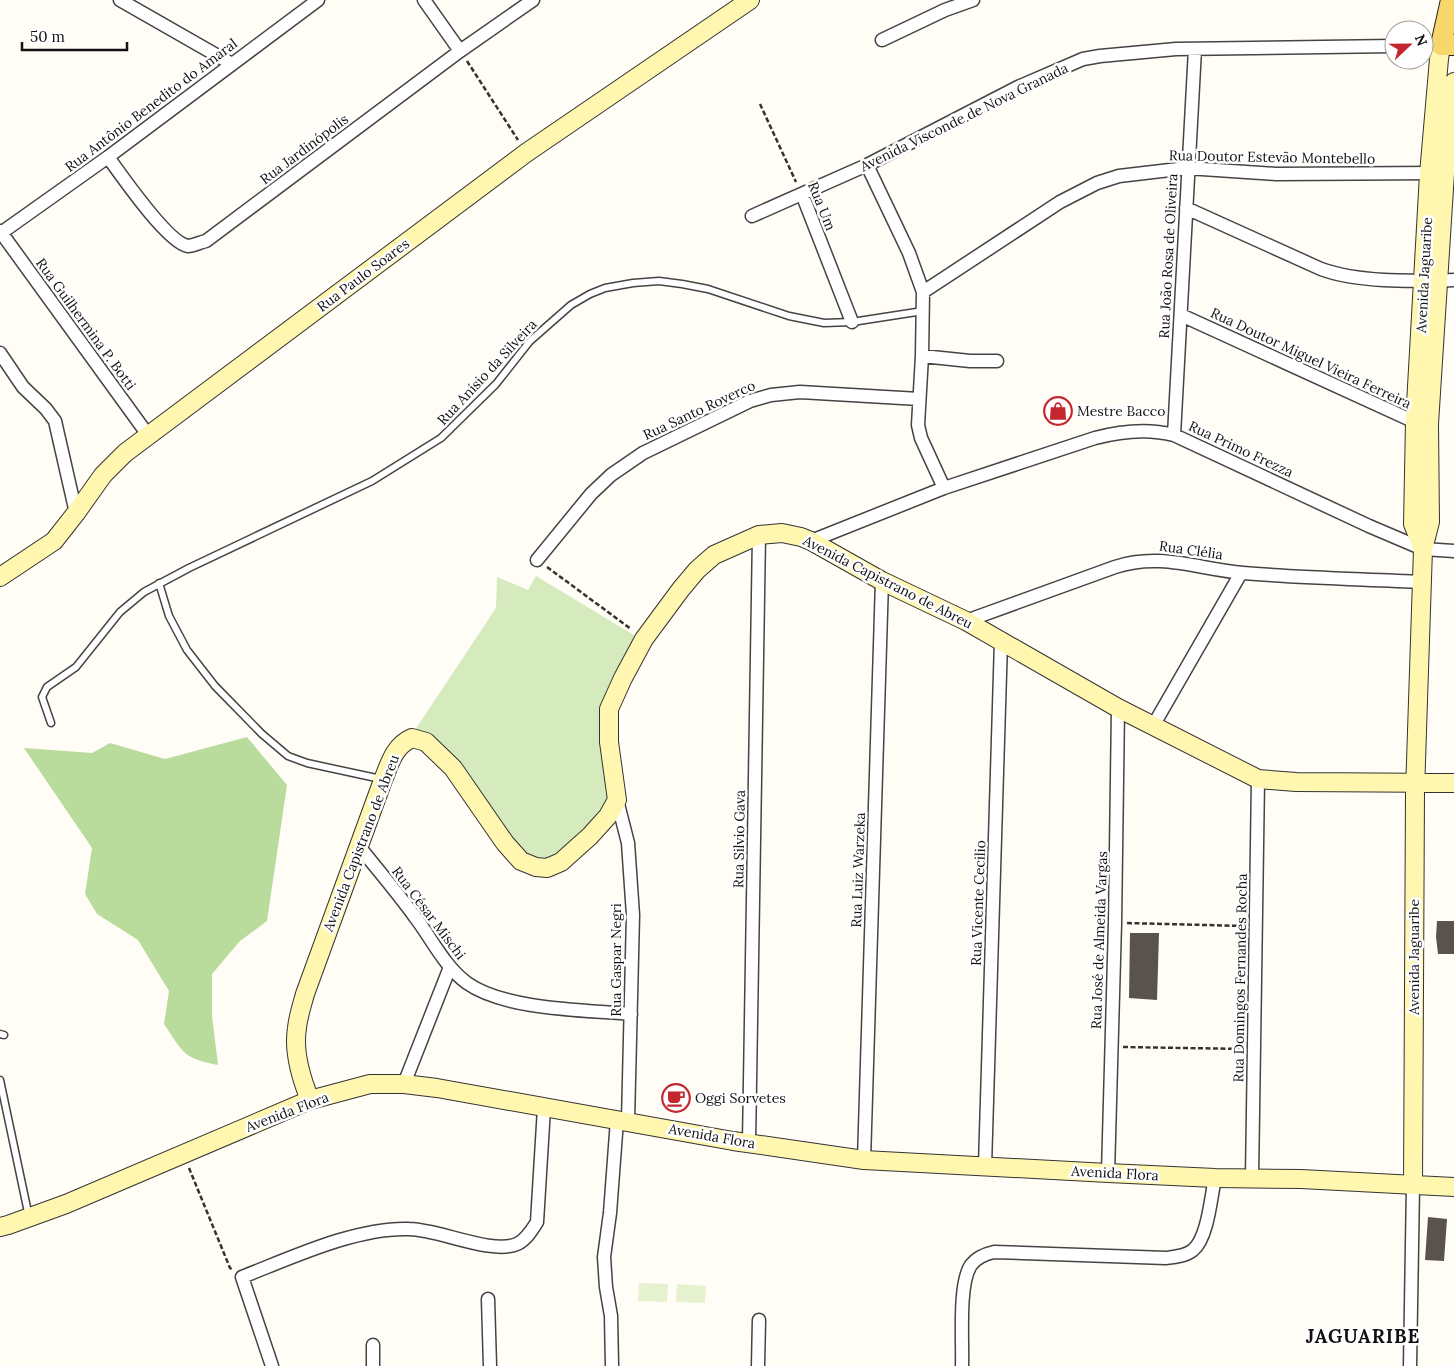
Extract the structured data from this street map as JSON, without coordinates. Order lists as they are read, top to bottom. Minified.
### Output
{"streets":{"main road":["Avenida Jaguaribe"],"street":["Rua Antônio Benedito do Amaral","Avenida Visconde de Nova Granada","Rua Jardinópolis","Rua Doutor Estevão Montebello","Rua Um","Rua João Rosa de Oliveira","Rua Paulo Soares","Rua Guilhermina P. Botti","Rua Doutor Miguel Vieira Ferreira","Rua Santo Roverco","Rua Primo Frezza","Rua Clélia","Avenida Capistrano de Abreu","Rua Silvio Gava","Rua Luiz Warzeka","Rua Vicente Cecilio","Rua César Mischi","Rua José de Almeida Vargas","Rua Gaspar Negri","Rua Domingos Fernandes Rocha","Avenida Flora"],"lane":["Rua Anísio da Silveira"]},"crossings":[["Rua Antônio Benedito do Amaral","Rua Jardinópolis"],["Rua Antônio Benedito do Amaral","Rua Guilhermina P. Botti"],["Avenida Visconde de Nova Granada","Rua Um"],["Avenida Visconde de Nova Granada","Rua João Rosa de Oliveira"],["Rua Doutor Estevão Montebello","Rua João Rosa de Oliveira"],["Rua Doutor Estevão Montebello","Avenida Jaguaribe"],["Rua Um","Rua Anísio da Silveira"],["Rua João Rosa de Oliveira","Rua Doutor Miguel Vieira Ferreira"],["Rua João Rosa de Oliveira","Rua Primo Frezza"],["Rua Paulo Soares","Rua Guilhermina P. Botti"],["Avenida Jaguaribe","Rua Doutor Miguel Vieira Ferreira"],["Avenida Jaguaribe","Rua Primo Frezza"],["Avenida Jaguaribe","Rua Clélia"],["Avenida Jaguaribe","Avenida Capistrano de Abreu"],["Avenida Jaguaribe","Avenida Flora"],["Rua Primo Frezza","Avenida Capistrano de Abreu"],["Rua Clélia","Avenida Capistrano de Abreu"],["Avenida Capistrano de Abreu","Rua Silvio Gava"],["Avenida Capistrano de Abreu","Rua Luiz Warzeka"],["Avenida Capistrano de Abreu","Rua Vicente Cecilio"],["Avenida Capistrano de Abreu","Rua César Mischi"],["Avenida Capistrano de Abreu","Rua José de Almeida Vargas"],["Avenida Capistrano de Abreu","Rua Gaspar Negri"],["Avenida Capistrano de Abreu","Rua Domingos Fernandes Rocha"],["Avenida Capistrano de Abreu","Avenida Flora"],["Rua Silvio Gava","Avenida Flora"],["Rua Luiz Warzeka","Avenida Flora"],["Rua Vicente Cecilio","Avenida Flora"],["Rua César Mischi","Rua Gaspar Negri"],["Rua José de Almeida Vargas","Avenida Flora"],["Rua Gaspar Negri","Avenida Flora"],["Rua Domingos Fernandes Rocha","Avenida Flora"]],"districts":["JAGUARIBE"],"places":{"shop":["Mestre Bacco"],"cafe":["Oggi Sorvetes"]},"scale_bar":"50 m","north":"right"}
